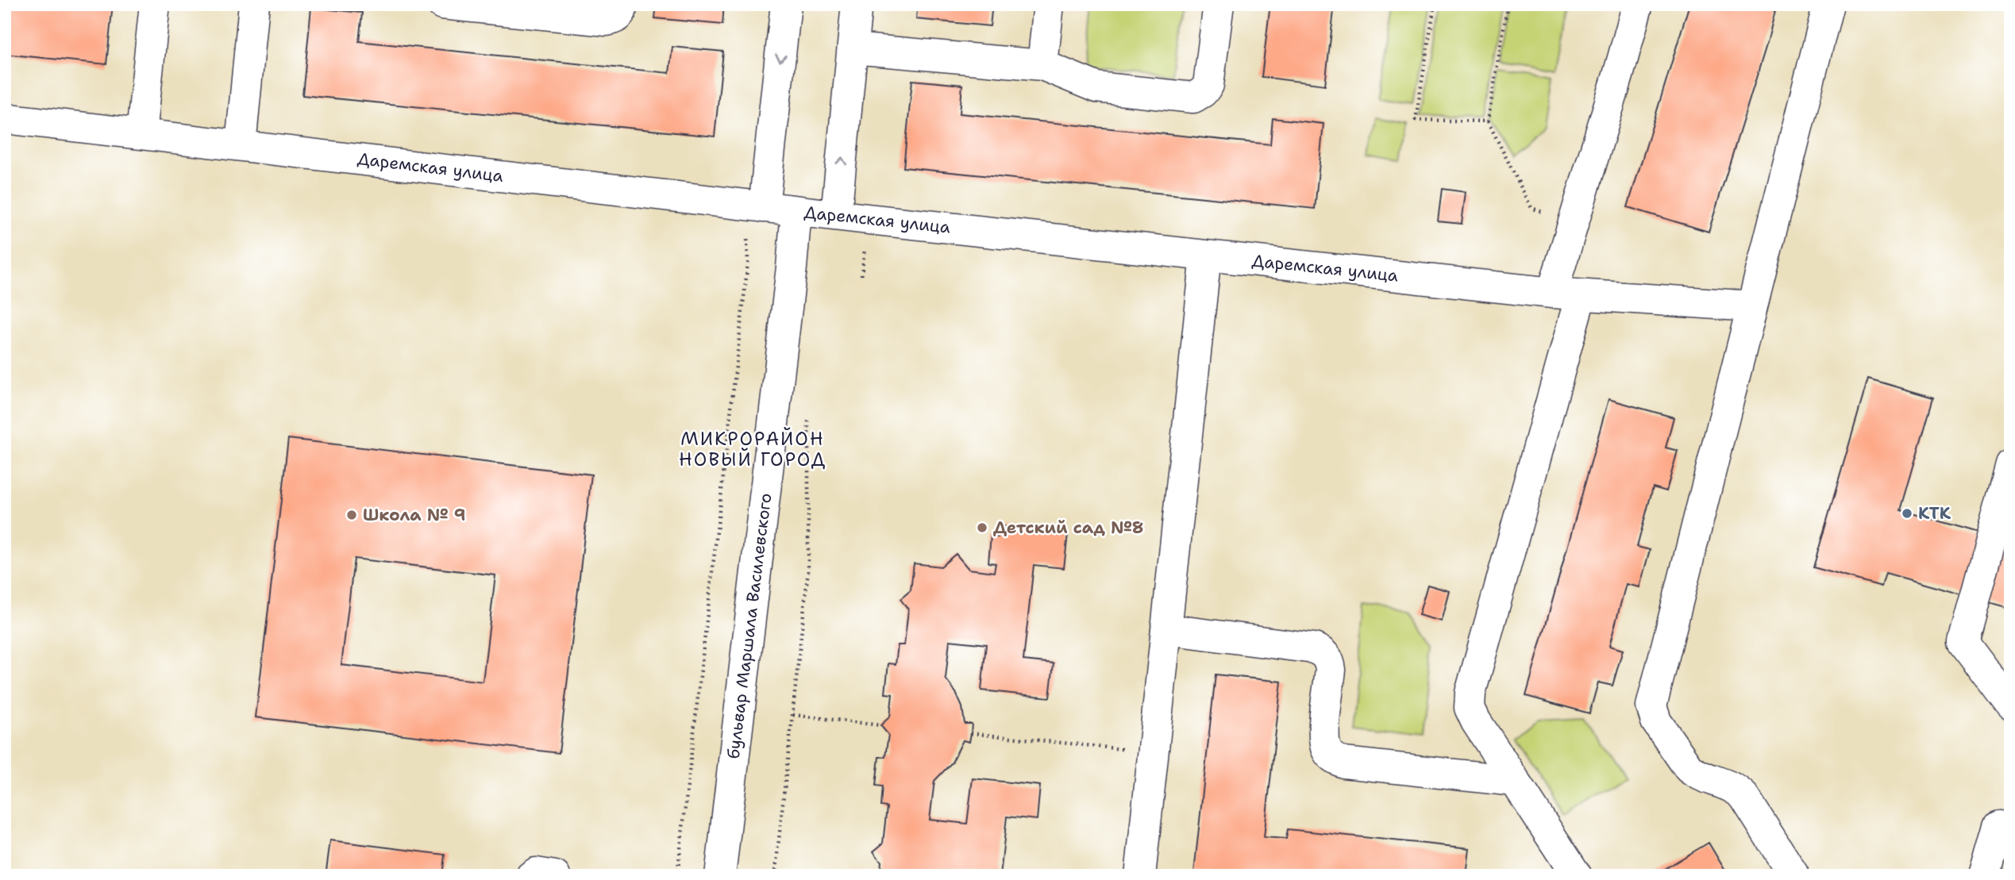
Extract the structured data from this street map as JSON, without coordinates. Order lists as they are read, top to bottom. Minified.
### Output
{"streets":{"street":["Даремская улица","бульвар Маршала Василевского"]},"crossings":[["Даремская улица","бульвар Маршала Василевского"]],"districts":["МИКРОРАЙОН НОВЫЙ ГОРОД"],"places":["КТК","Школа № 9","Детский сад №8"]}
